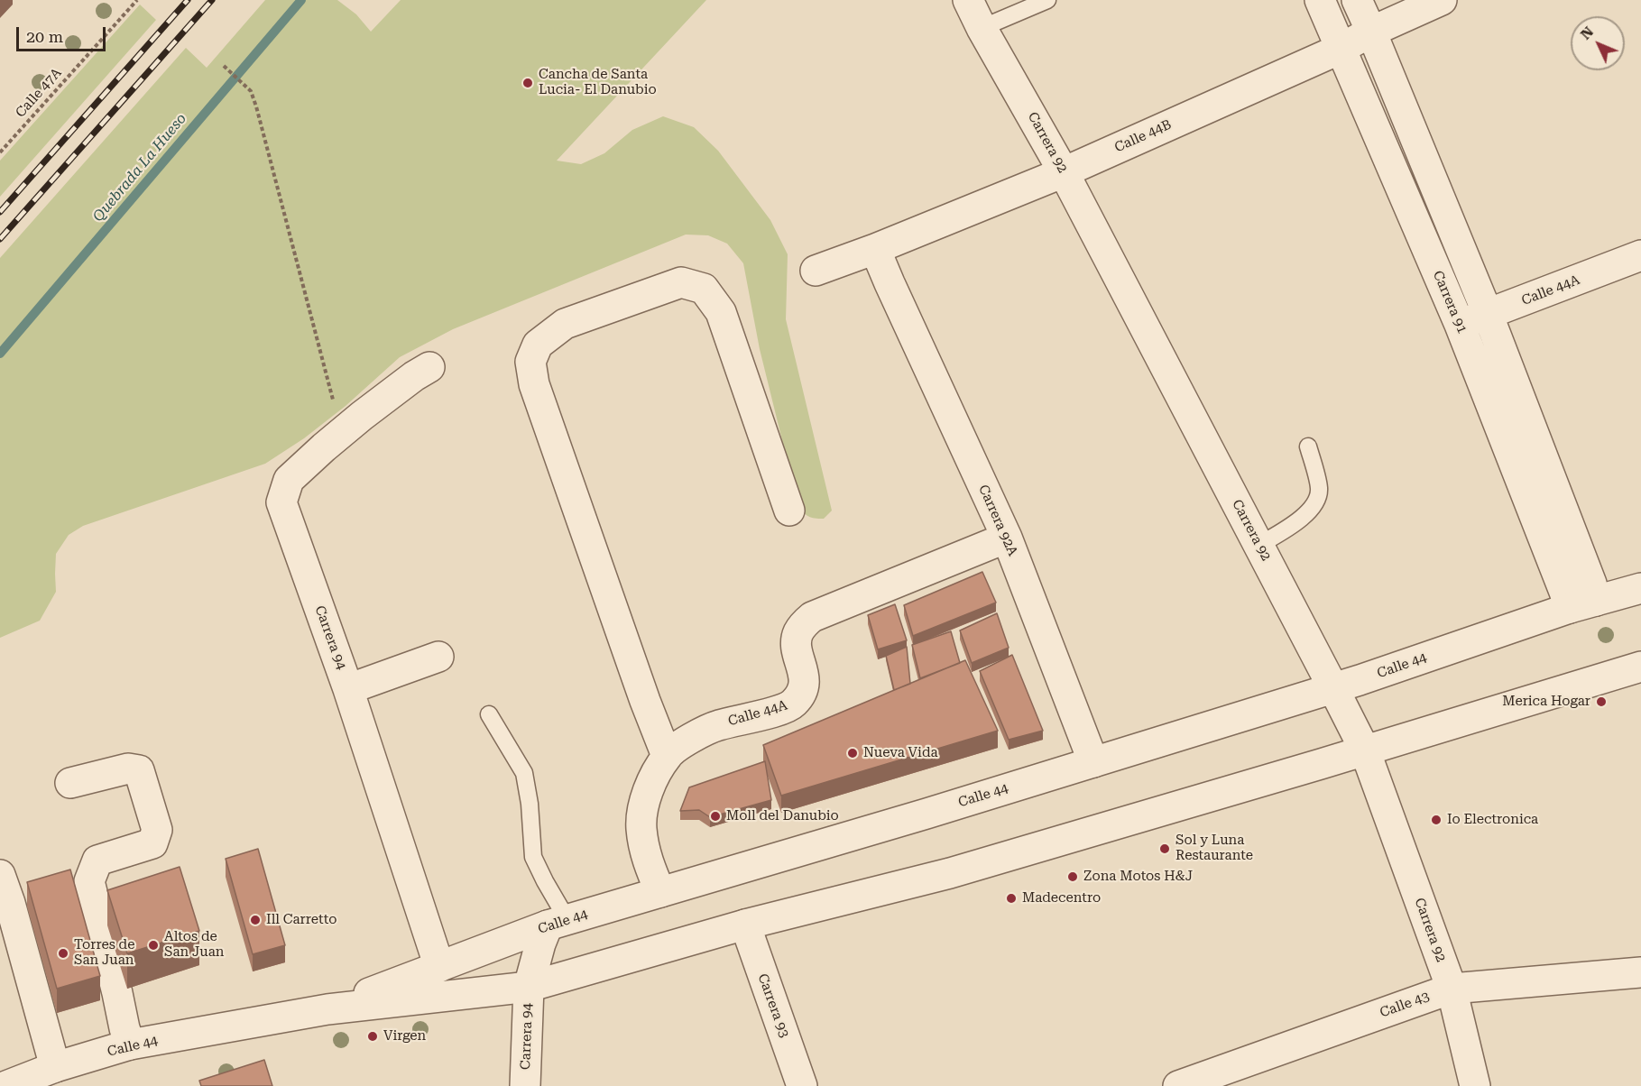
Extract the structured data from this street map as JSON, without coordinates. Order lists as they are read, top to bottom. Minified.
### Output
{"streets":{"street":["Calle 44B","Carrera 92","Calle 44A","Carrera 91","Carrera 92A","Carrera 94","Calle 44","Calle 43","Carrera 93"],"path":["Calle 47A"]},"crossings":[["Calle 44B","Carrera 92"],["Calle 44B","Carrera 91"],["Calle 44B","Carrera 92A"],["Carrera 92","Calle 44"],["Carrera 92","Calle 43"],["Calle 44A","Carrera 91"],["Calle 44A","Carrera 92A"],["Calle 44A","Calle 44"],["Carrera 91","Calle 44"],["Carrera 92A","Calle 44"],["Carrera 94","Calle 44"],["Calle 44","Carrera 93"]],"water":["Quebrada La Hueso"],"places":["Cancha de Santa Lucia- El Danubio","Merica Hogar","Nueva Vida","Moll del Danubio","Io Electronica","Sol y Luna Restaurante","Zona Motos H&J","Madecentro","Ill Carretto","Altos de San Juan","Torres de San Juan","Virgen"],"scale_bar":"20 m","north":"top left"}
